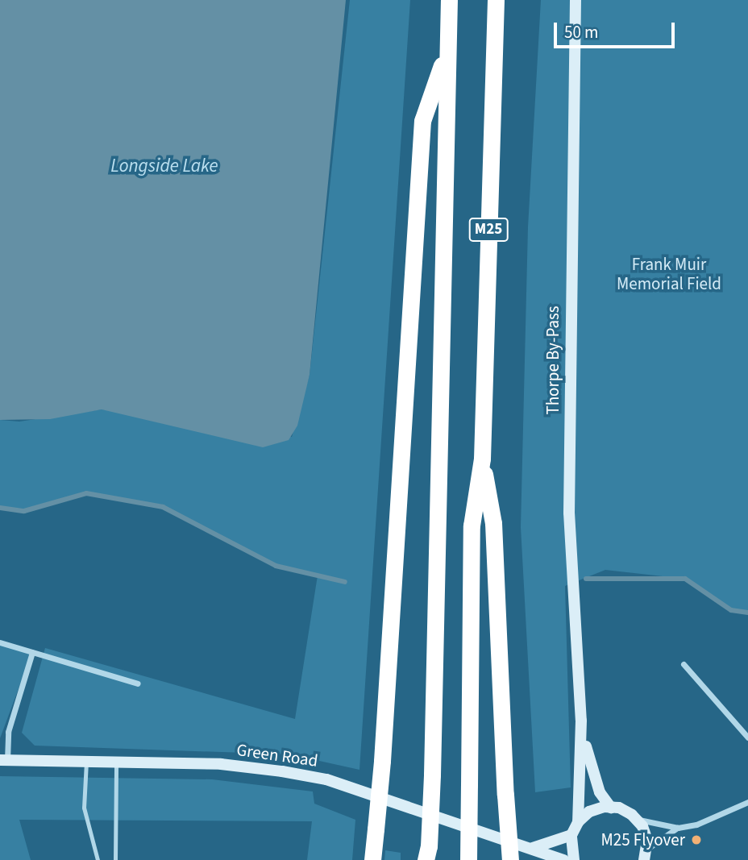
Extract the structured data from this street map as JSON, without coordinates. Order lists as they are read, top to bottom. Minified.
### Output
{"streets":{"highway":["M25"],"main road":["Thorpe By-Pass","Green Road"]},"water":["Longside Lake"],"parks":["Frank Muir Memorial Field"],"places":["M25 Flyover"],"scale_bar":"50 m"}
